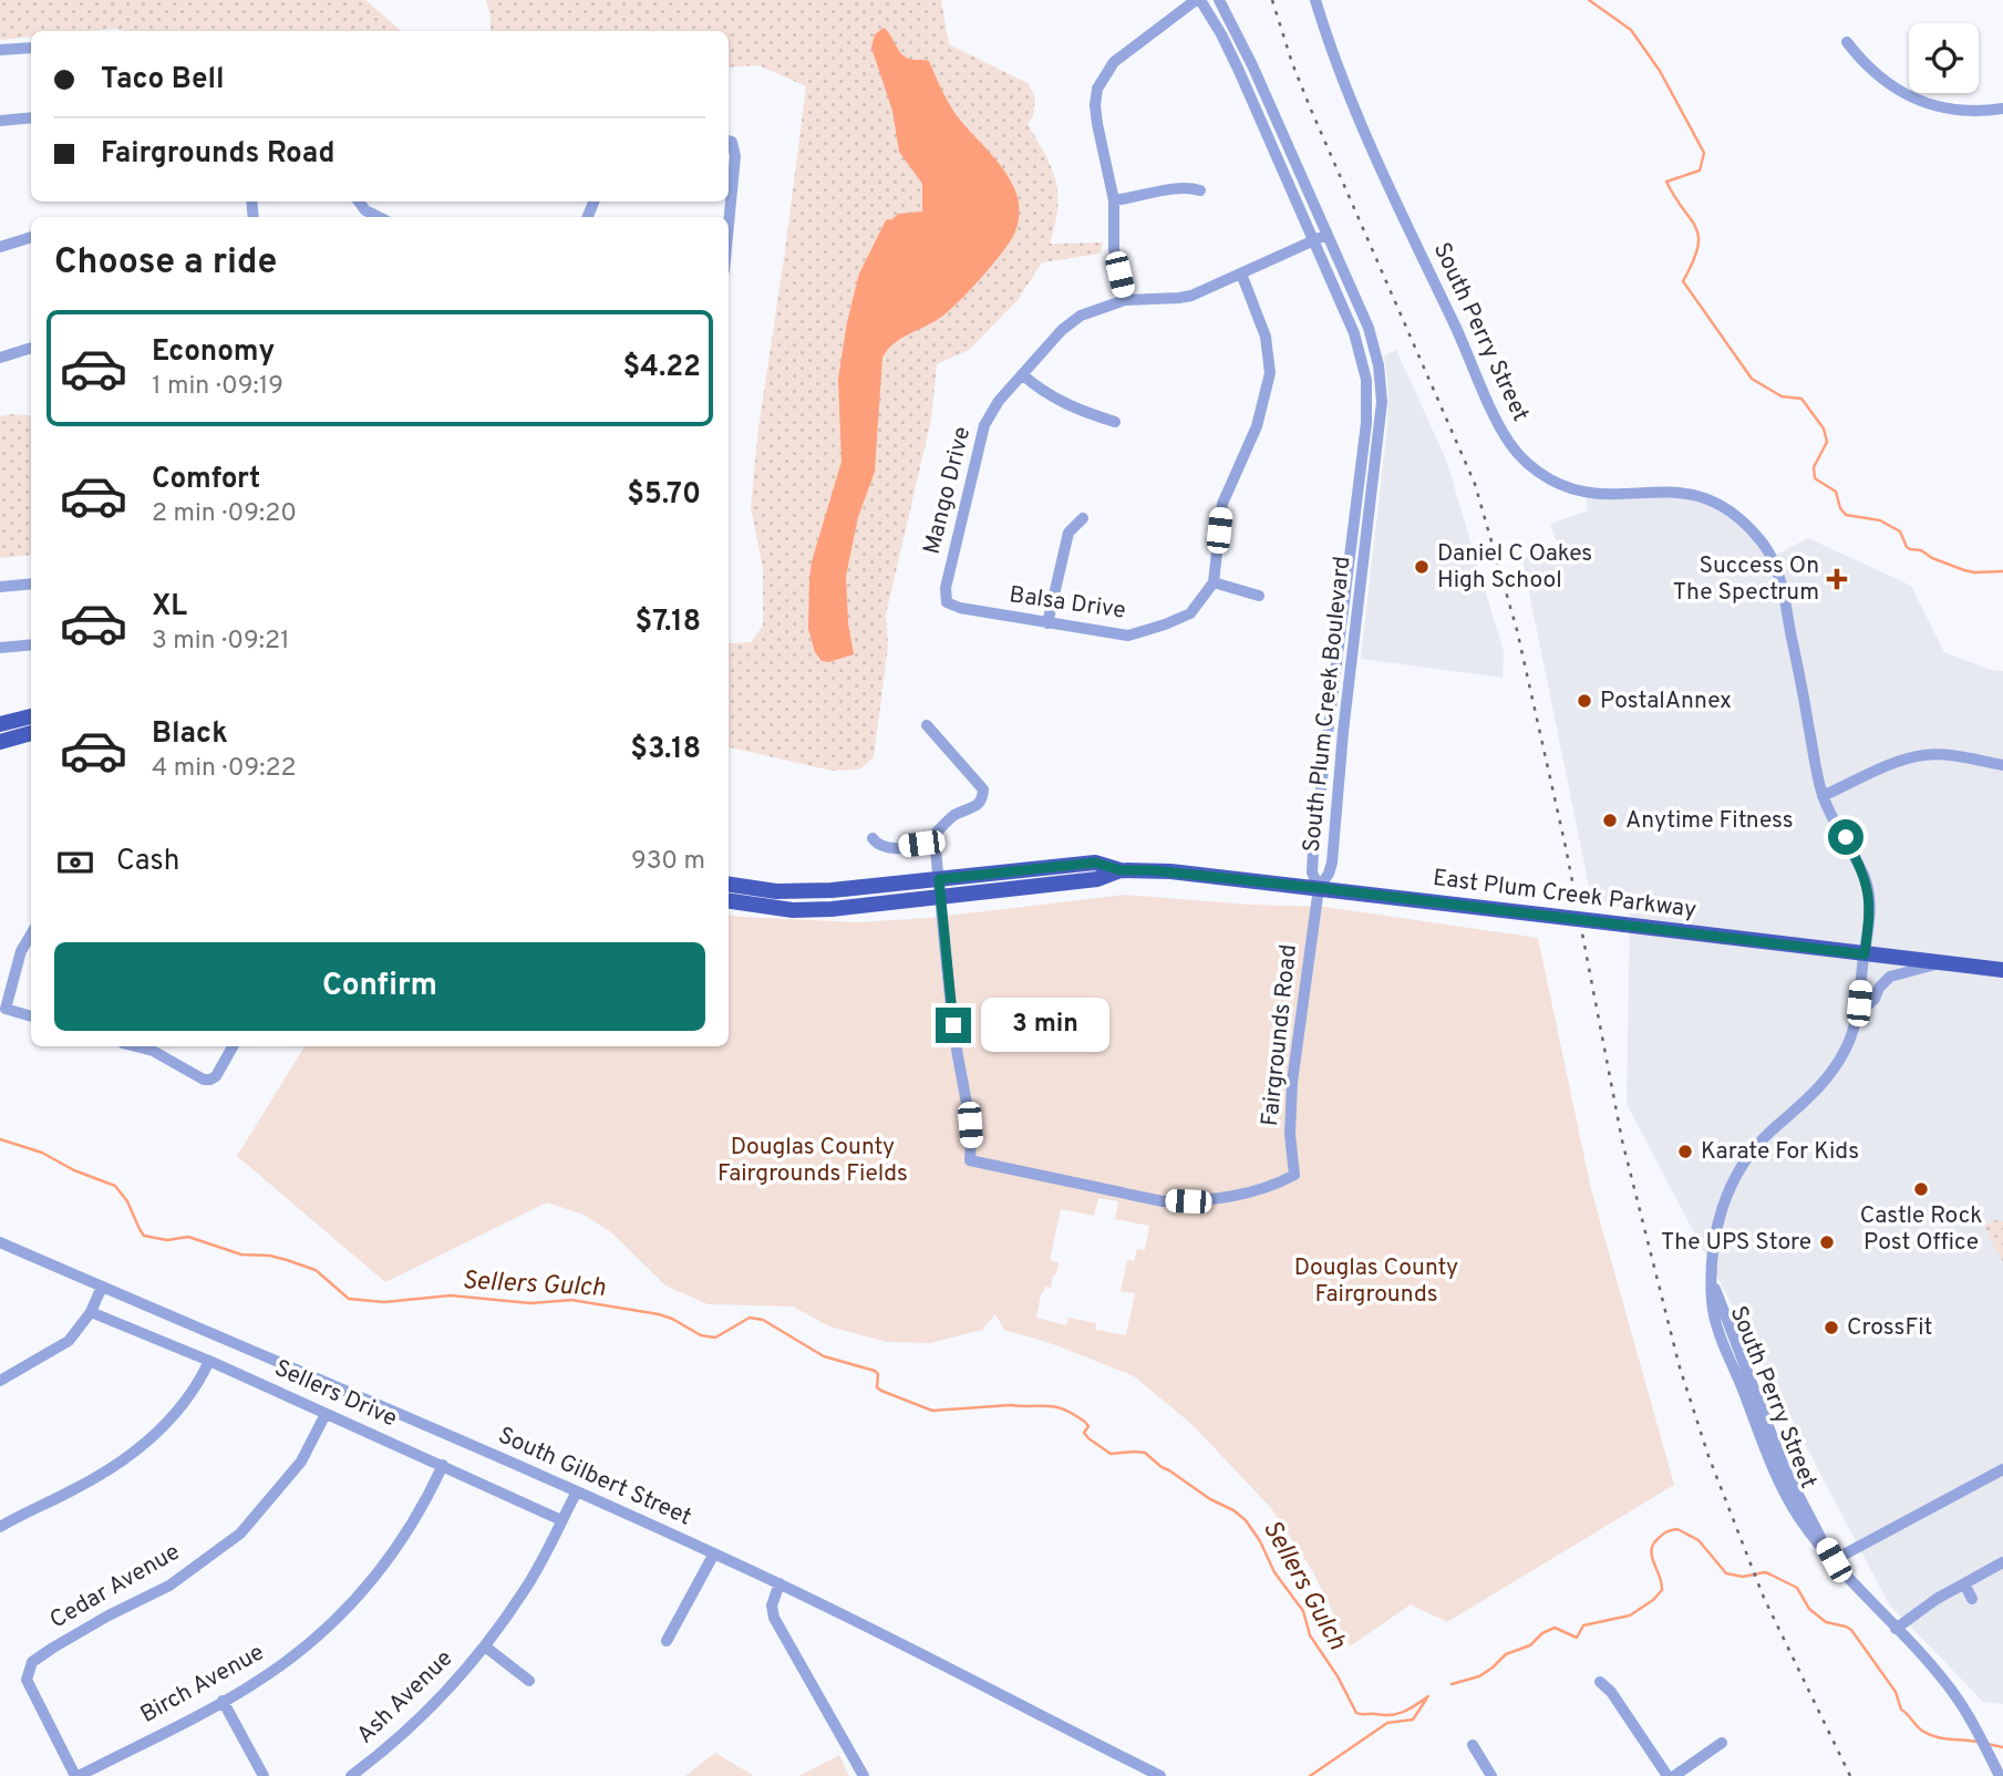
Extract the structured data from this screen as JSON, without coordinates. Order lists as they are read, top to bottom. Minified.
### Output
{"streets":{"main road":["East Plum Creek Parkway"],"street":["South Perry Street","Mango Drive","Balsa Drive","South Plum Creek Boulevard","Fairgrounds Road","Sellers Drive","South Gilbert Street","Cedar Avenue","Birch Avenue","Ash Avenue"]},"crossings":[["South Perry Street","East Plum Creek Parkway"],["Mango Drive","Balsa Drive"],["Mango Drive","South Plum Creek Boulevard"],["South Plum Creek Boulevard","East Plum Creek Parkway"],["South Plum Creek Boulevard","Fairgrounds Road"],["East Plum Creek Parkway","Fairgrounds Road"],["Sellers Drive","Cedar Avenue"],["Sellers Drive","Birch Avenue"],["Sellers Drive","Ash Avenue"],["South Gilbert Street","Ash Avenue"],["Cedar Avenue","Birch Avenue"]],"water":["Sellers Gulch"],"parks":["Douglas County Fairgrounds Fields","Douglas County Fairgrounds"],"places":{"other":["Daniel C Oakes High School","PostalAnnex","Anytime Fitness","Karate For Kids","Castle Rock Post Office","The UPS Store","CrossFit"],"health":["Success On The Spectrum"]},"page":{"banner":["Taco Bell","Fairgrounds Road"],"heading":"Choose a ride","list":[{"name":"Economy","note":"1 min · 09:19","value":"$4.22"},{"name":"Comfort","note":"2 min · 09:20","value":"$5.70"},{"name":"XL","note":"3 min · 09:21","value":"$7.18"},{"name":"Black","note":"4 min · 09:22","value":"$3.18"}],"pay":["Cash","930 m"],"buttons":"Confirm","bubble":"3 min"}}
